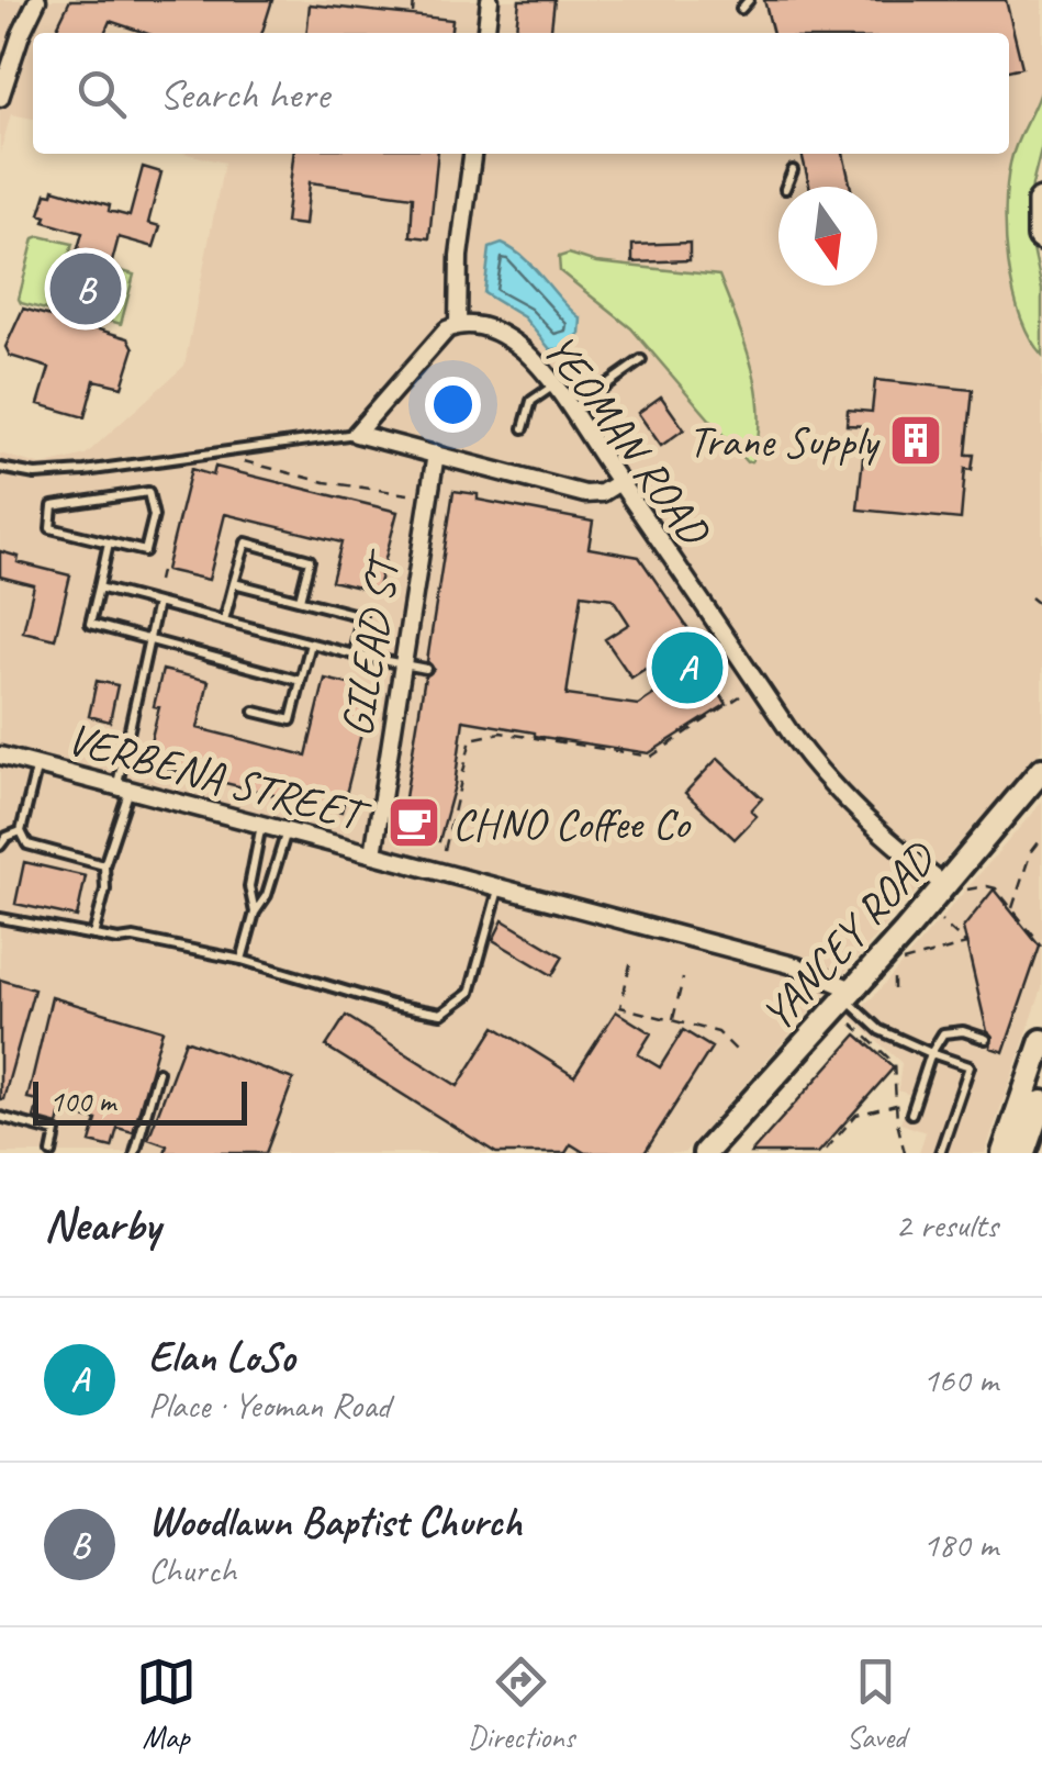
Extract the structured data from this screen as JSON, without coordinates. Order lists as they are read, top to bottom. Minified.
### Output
{"streets":{"street":["YEOMAN ROAD","GILEAD ST","VERBENA STREET","YANCEY ROAD"]},"crossings":[["YEOMAN ROAD","YANCEY ROAD"],["GILEAD ST","VERBENA STREET"],["VERBENA STREET","YANCEY ROAD"]],"places":{"building":["Trane Supply"],"cafe":["CHNO Coffee Co"]},"scale_bar":"100 m","north":"bottom","page":{"search":"Search here","pins":["B","A"],"scale":"100 m","heading":["Nearby","2 results"],"list":[{"mark":"A","name":"Elan LoSo","note":"Place · Yeoman Road","value":"160 m"},{"mark":"B","name":"Woodlawn Baptist Church","note":"Church","value":"180 m"}],"nav":["Map","Directions","Saved"]}}
